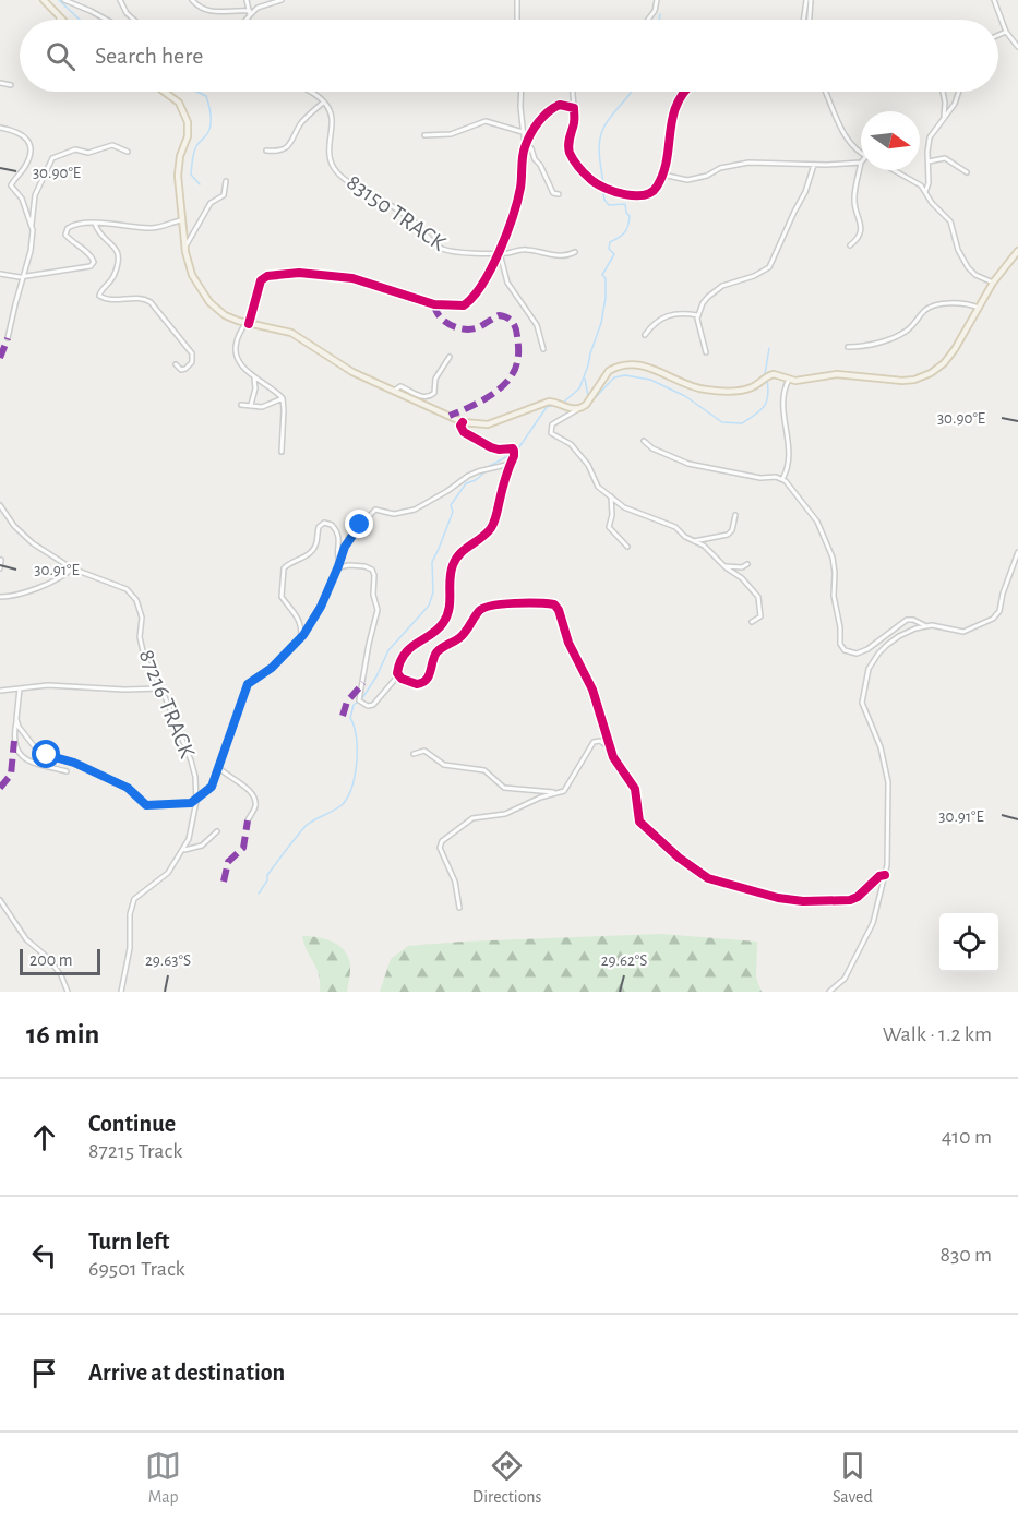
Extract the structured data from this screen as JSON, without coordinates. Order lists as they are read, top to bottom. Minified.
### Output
{"streets":{"street":["83150 TRACK","87216 TRACK"]},"scale_bar":"200 m","north":"right","page":{"search":"Search here","scale":"200 m","heading":["16 min","Walk · 1.2 km"],"list":[["Continue","87215 Track","410 m"],["Turn left","69501 Track","830 m"],"Arrive at destination"],"nav":["Map","Directions","Saved"]},"coordinates":["30.90°E","30.91°E","29.63°S","29.62°S"]}
